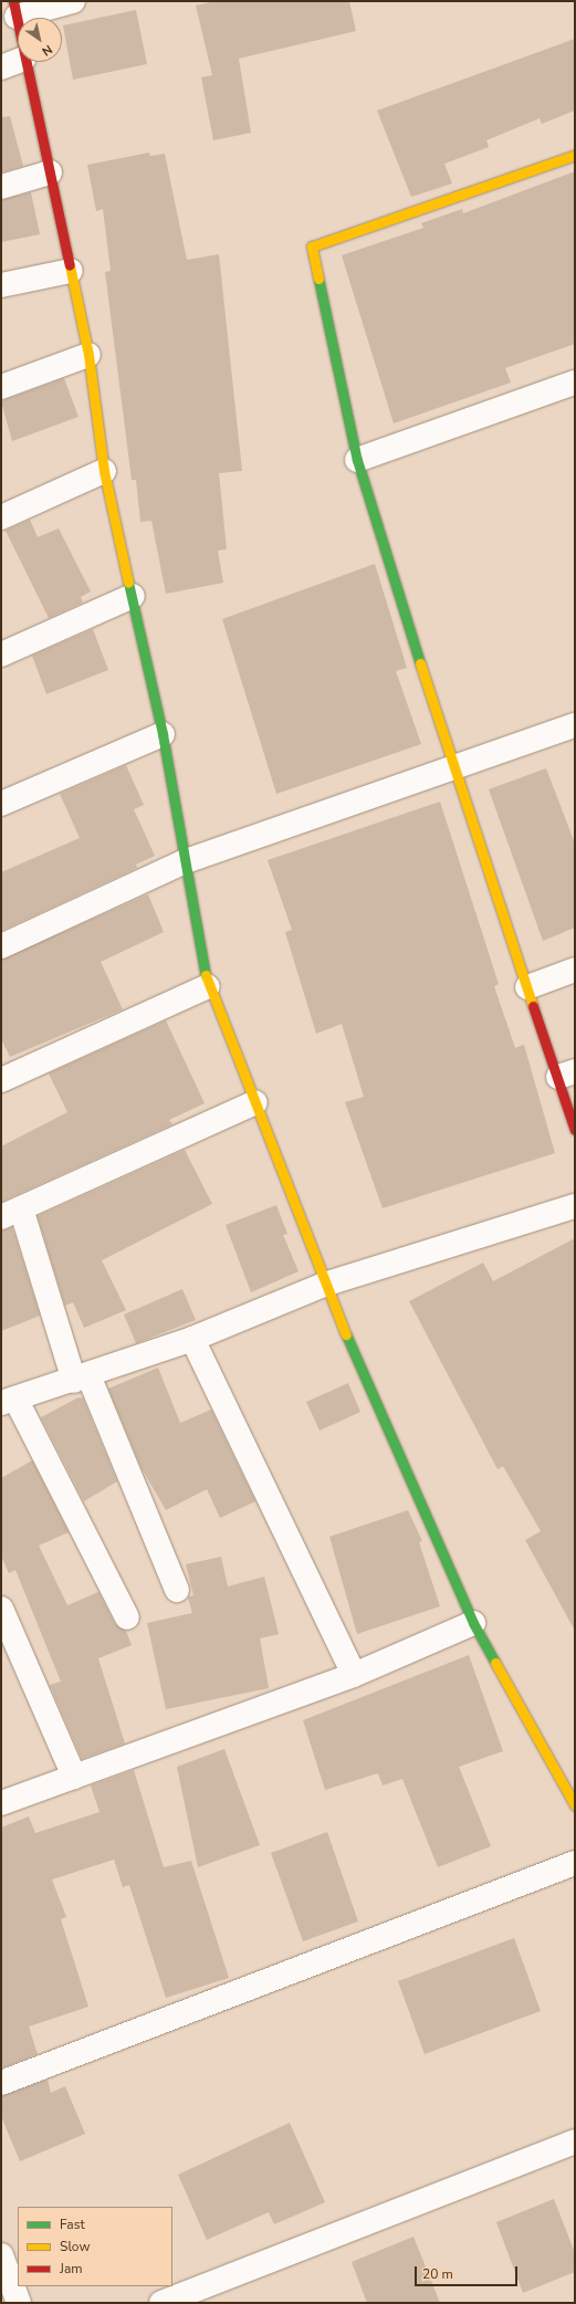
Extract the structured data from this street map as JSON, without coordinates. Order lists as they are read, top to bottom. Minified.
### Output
{"legend":["Fast","Slow","Jam"],"scale_bar":"20 m","north":"bottom right"}
